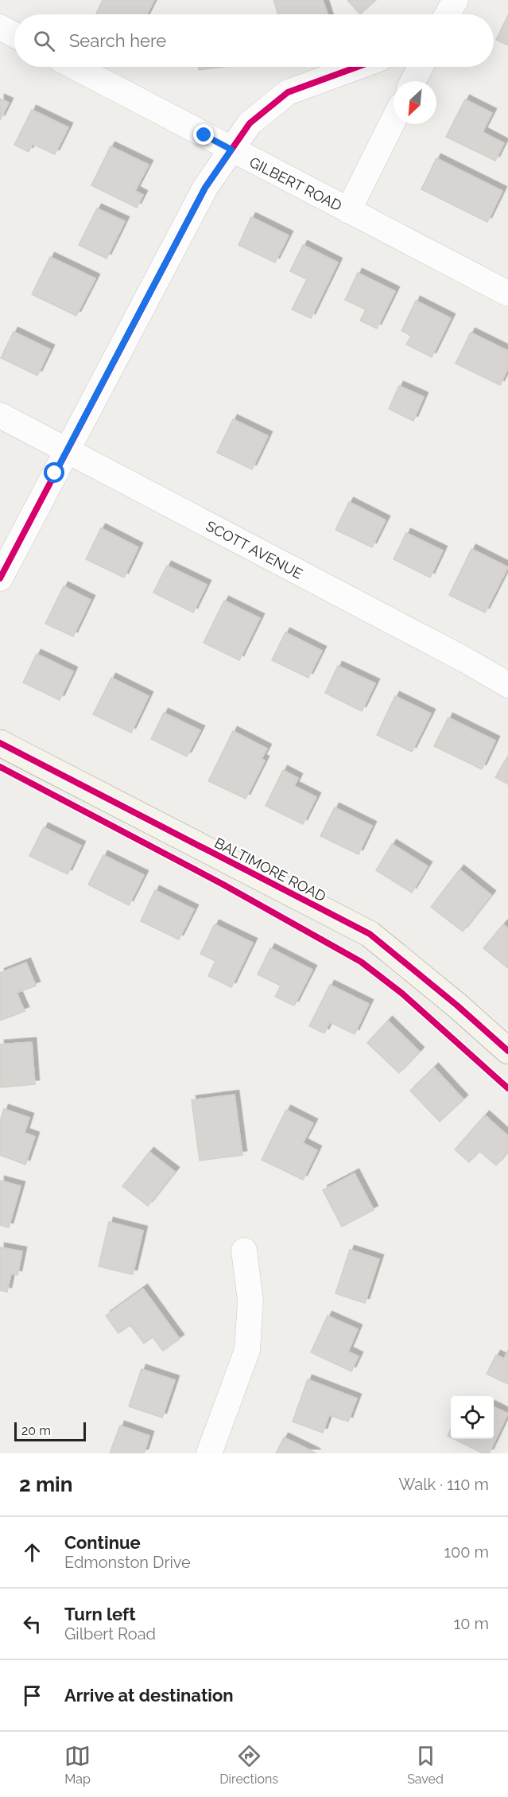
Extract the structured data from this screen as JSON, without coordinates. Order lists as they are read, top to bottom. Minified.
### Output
{"streets":{"street":["GILBERT ROAD","SCOTT AVENUE","BALTIMORE ROAD"]},"scale_bar":"20 m","north":"bottom left","page":{"search":"Search here","scale":"20 m","heading":["2 min","Walk · 110 m"],"list":[["Continue","Edmonston Drive","100 m"],["Turn left","Gilbert Road","10 m"],"Arrive at destination"],"nav":["Map","Directions","Saved"]}}
